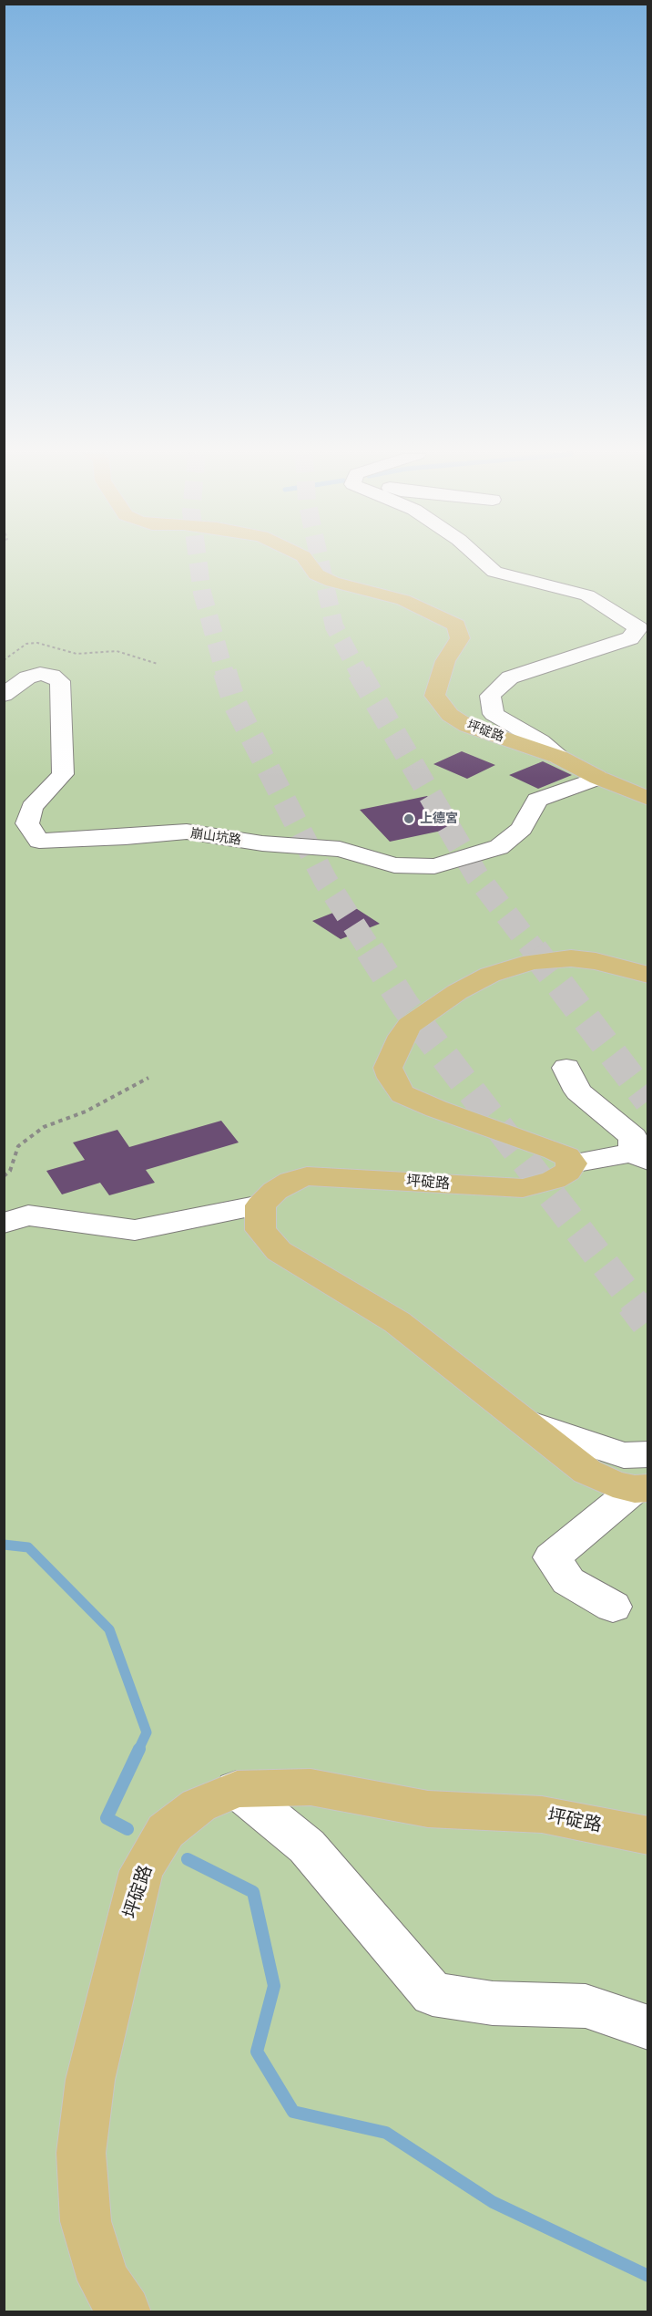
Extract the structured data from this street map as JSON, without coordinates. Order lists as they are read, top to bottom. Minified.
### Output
{"streets":{"main road":["坪碇路"],"street":["崩山坑路"]},"crossings":[["坪碇路","崩山坑路"]],"places":["上德宮"]}
